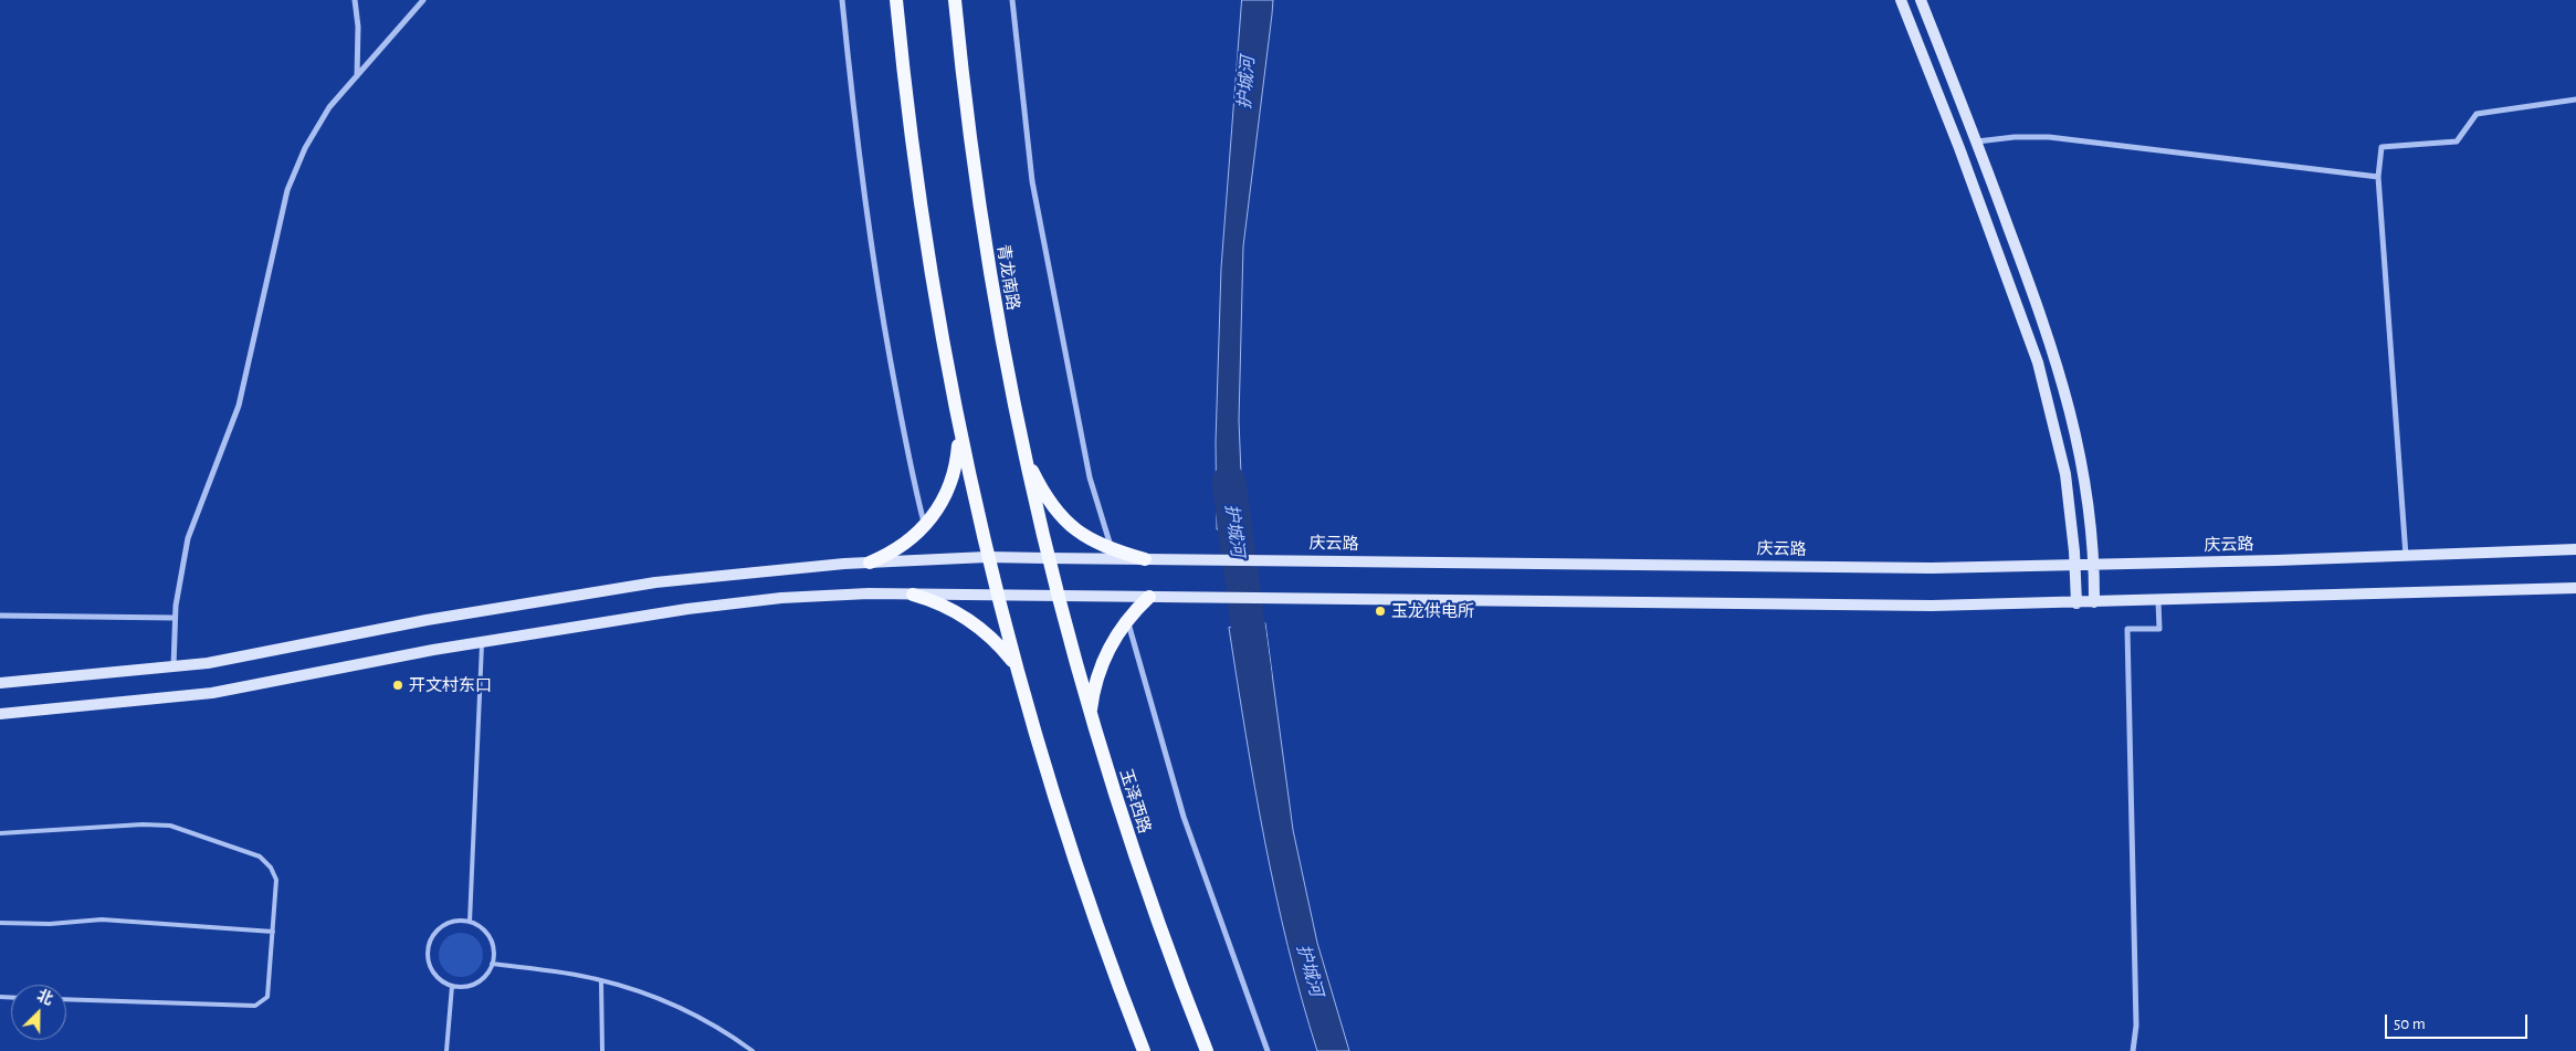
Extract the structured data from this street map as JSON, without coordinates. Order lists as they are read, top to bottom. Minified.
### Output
{"streets":{"main road":["青龙南路","玉泽西路"],"street":["庆云路"]},"crossings":[["青龙南路","庆云路"],["青龙南路","玉泽西路"],["庆云路","玉泽西路"]],"water":["护城河"],"places":["玉龙供电所","开文村东口"],"scale_bar":"50 m","north":"top right"}
